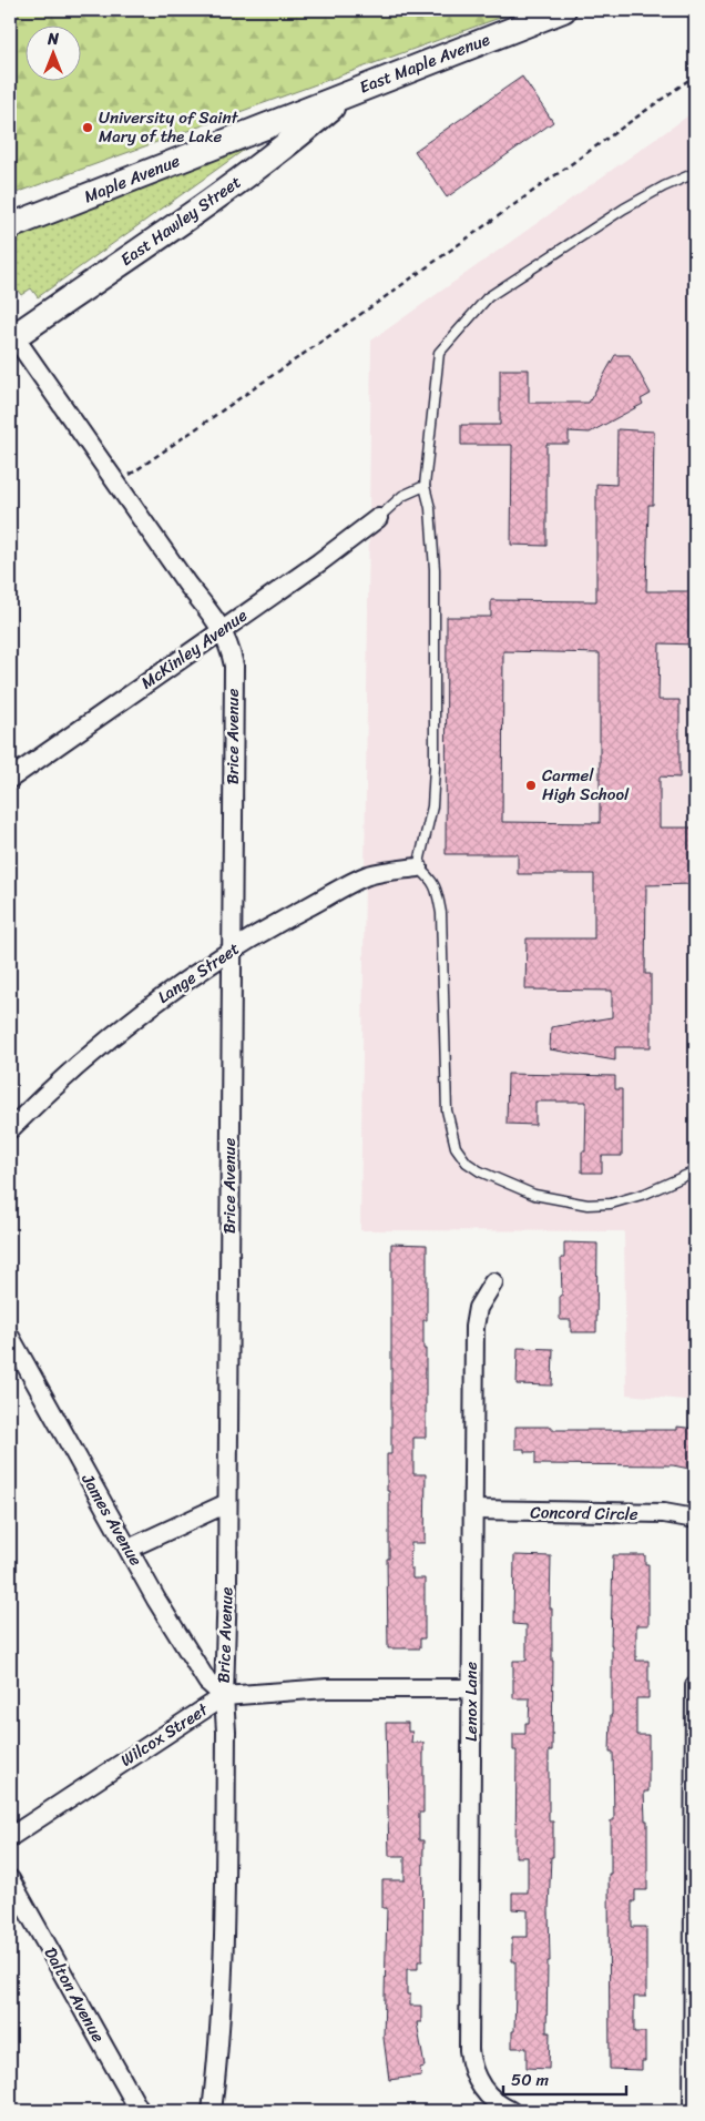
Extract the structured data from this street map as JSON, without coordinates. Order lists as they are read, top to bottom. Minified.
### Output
{"streets":{"main road":["East Maple Avenue","Maple Avenue","East Hawley Street"],"street":["McKinley Avenue","Brice Avenue","Lange Street","Concord Circle","James Avenue","Lenox Lane","Wilcox Street","Dalton Avenue"]},"crossings":[["East Maple Avenue","Maple Avenue"],["East Maple Avenue","East Hawley Street"],["Maple Avenue","East Hawley Street"],["East Hawley Street","Brice Avenue"],["McKinley Avenue","Brice Avenue"],["Brice Avenue","Lange Street"],["Brice Avenue","James Avenue"],["Brice Avenue","Wilcox Street"],["Concord Circle","Lenox Lane"],["James Avenue","Wilcox Street"],["Lenox Lane","Wilcox Street"]],"places":["University of Saint Mary of the Lake","Carmel High School"],"scale_bar":"50 m","north":"top"}
